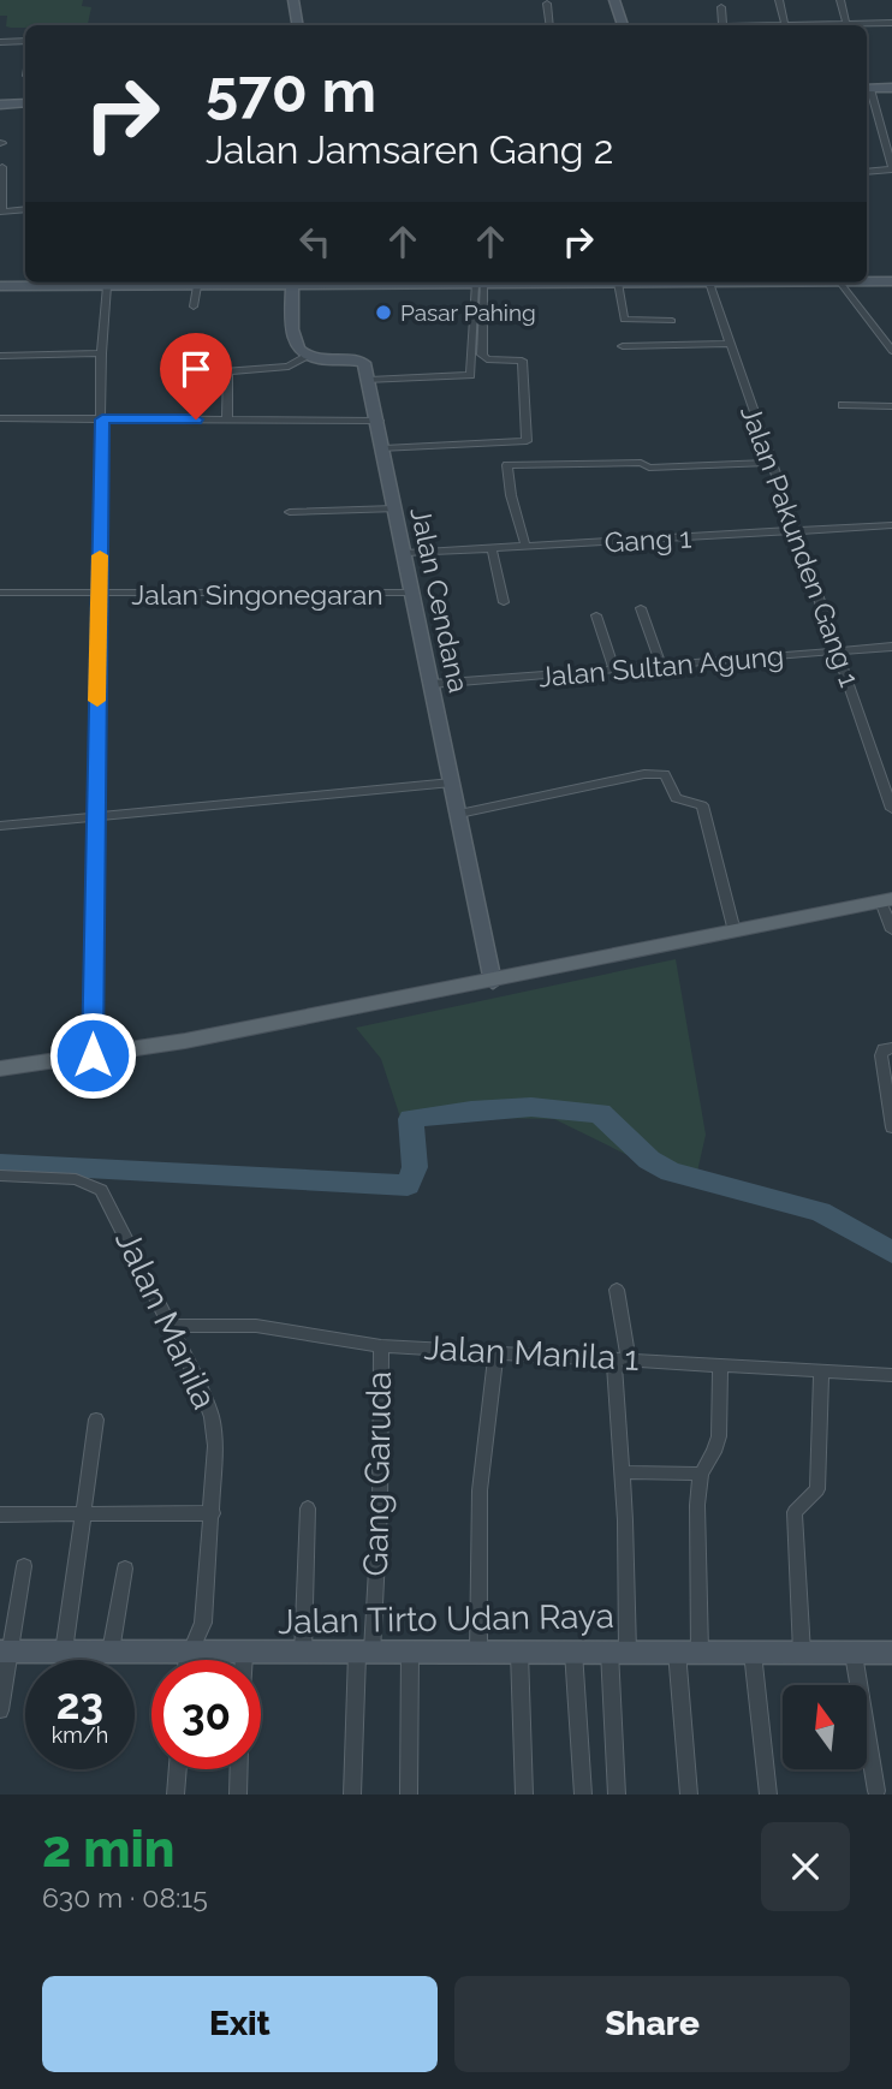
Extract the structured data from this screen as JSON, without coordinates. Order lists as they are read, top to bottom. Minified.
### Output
{"streets":{"street":["Gang 1","Jalan Pakunden Gang 1","Jalan Singonegaran","Jalan Cendana","Jalan Sultan Agung","Jalan Manila","Jalan Manila 1","Gang Garuda","Jalan Tirto Udan Raya"]},"crossings":[["Gang 1","Jalan Pakunden Gang 1"],["Gang 1","Jalan Cendana"],["Jalan Pakunden Gang 1","Jalan Sultan Agung"],["Jalan Singonegaran","Jalan Cendana"],["Jalan Cendana","Jalan Sultan Agung"],["Jalan Manila","Jalan Manila 1"],["Jalan Manila","Jalan Tirto Udan Raya"],["Jalan Manila 1","Gang Garuda"],["Gang Garuda","Jalan Tirto Udan Raya"]],"places":["Pasar Pahing"],"north":"top","page":{"turn":["570 m","Jalan Jamsaren Gang 2"],"speed":"23 km/h","limit":"30","heading":["2 min","630 m · 08:15"],"buttons":["Exit","Share"]}}
